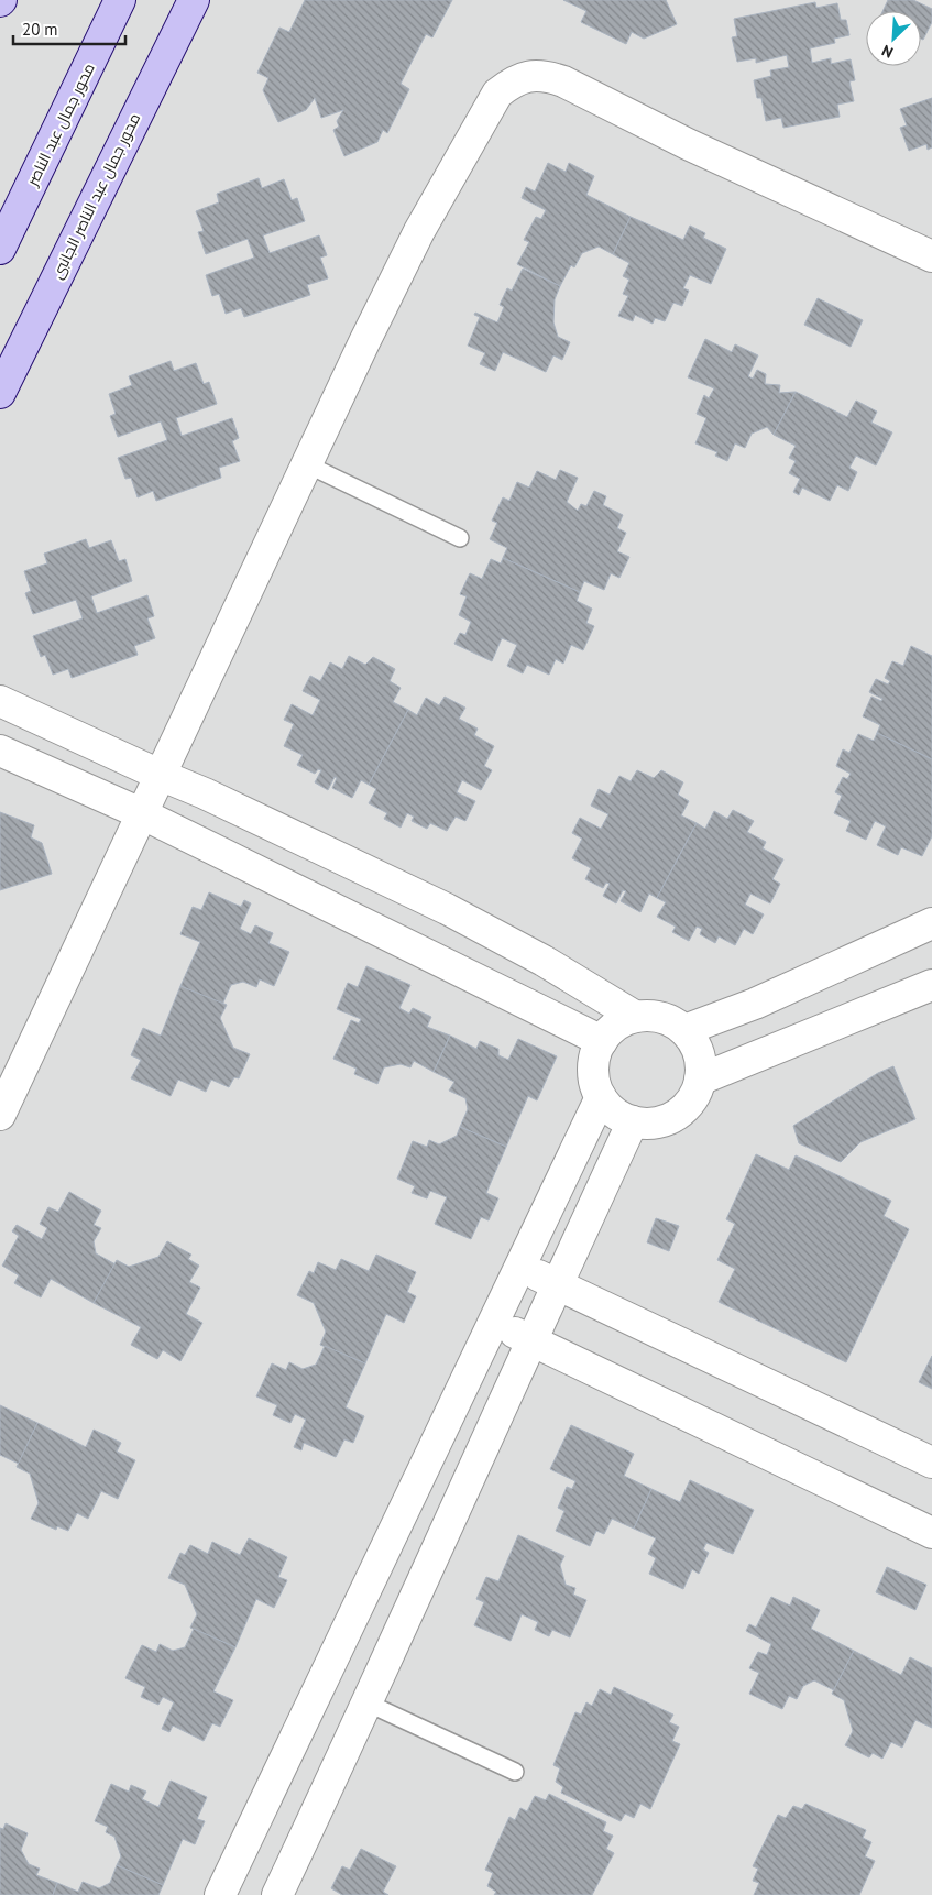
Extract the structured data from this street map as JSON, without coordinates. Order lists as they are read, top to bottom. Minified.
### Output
{"streets":{"street":["محور جمال عبد الناصر","محور جمال عبد الناصر الجانبى"]},"scale_bar":"20 m","north":"bottom left"}
